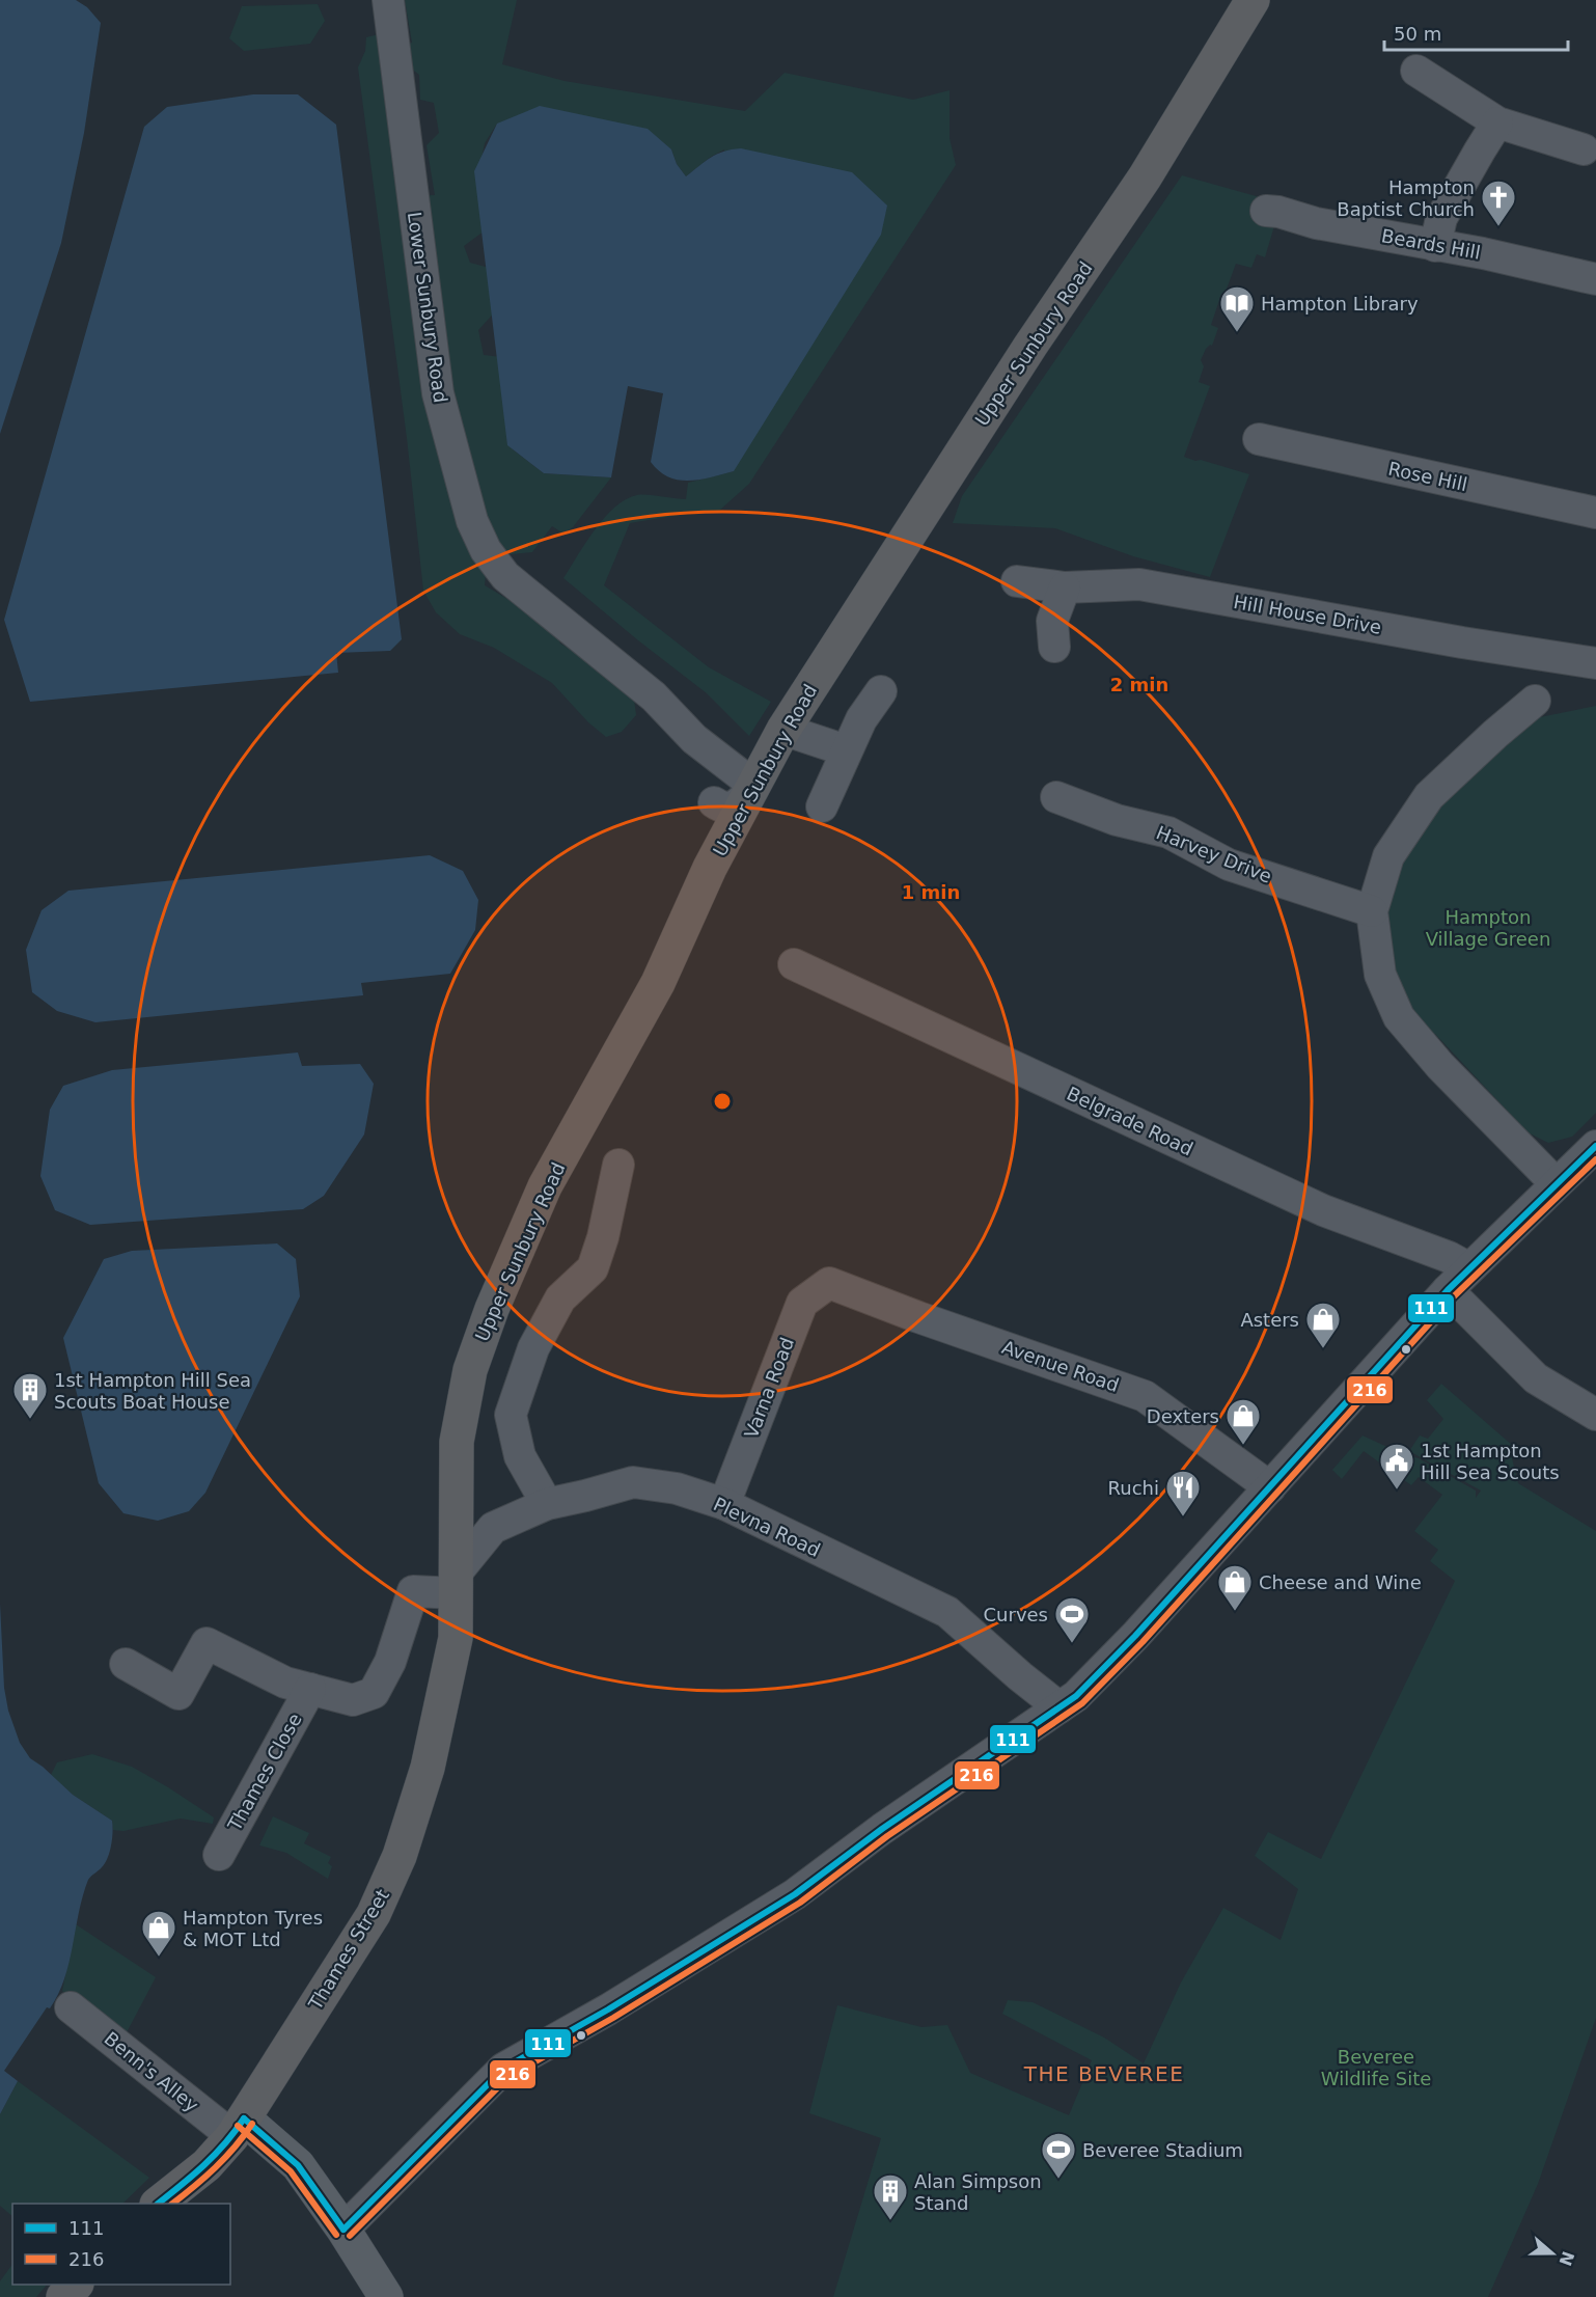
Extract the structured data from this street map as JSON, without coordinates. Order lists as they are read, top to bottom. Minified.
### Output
{"streets":{"highway":["Upper Sunbury Road","Thames Street"],"street":["Beards Hill","Lower Sunbury Road","Rose Hill","Hill House Drive","Harvey Drive","Belgrade Road","Avenue Road","Varna Road","Plevna Road","Thames Close","Benn's Alley"]},"crossings":[["Lower Sunbury Road","Upper Sunbury Road"],["Upper Sunbury Road","Plevna Road"],["Upper Sunbury Road","Thames Close"],["Upper Sunbury Road","Thames Street"],["Avenue Road","Varna Road"],["Varna Road","Plevna Road"],["Plevna Road","Thames Close"],["Plevna Road","Thames Street"],["Thames Close","Thames Street"],["Thames Street","Benn's Alley"]],"districts":["THE BEVEREE"],"parks":["Hampton Village Green","Beveree Wildlife Site"],"places":{"church":["Hampton Baptist Church"],"library":["Hampton Library"],"shop":["Asters","Dexters","Cheese and Wine","Hampton Tyres & MOT Ltd"],"building":["1st Hampton Hill Sea Scouts Boat House","Alan Simpson Stand"],"public building":["1st Hampton Hill Sea Scouts"],"restaurant":["Ruchi"],"sports":["Curves","Beveree Stadium"]},"lines":["transit line 111","transit line 216"],"legend":["111","216"],"scale_bar":"50 m","north":"right","rings":["2 min","1 min"]}
